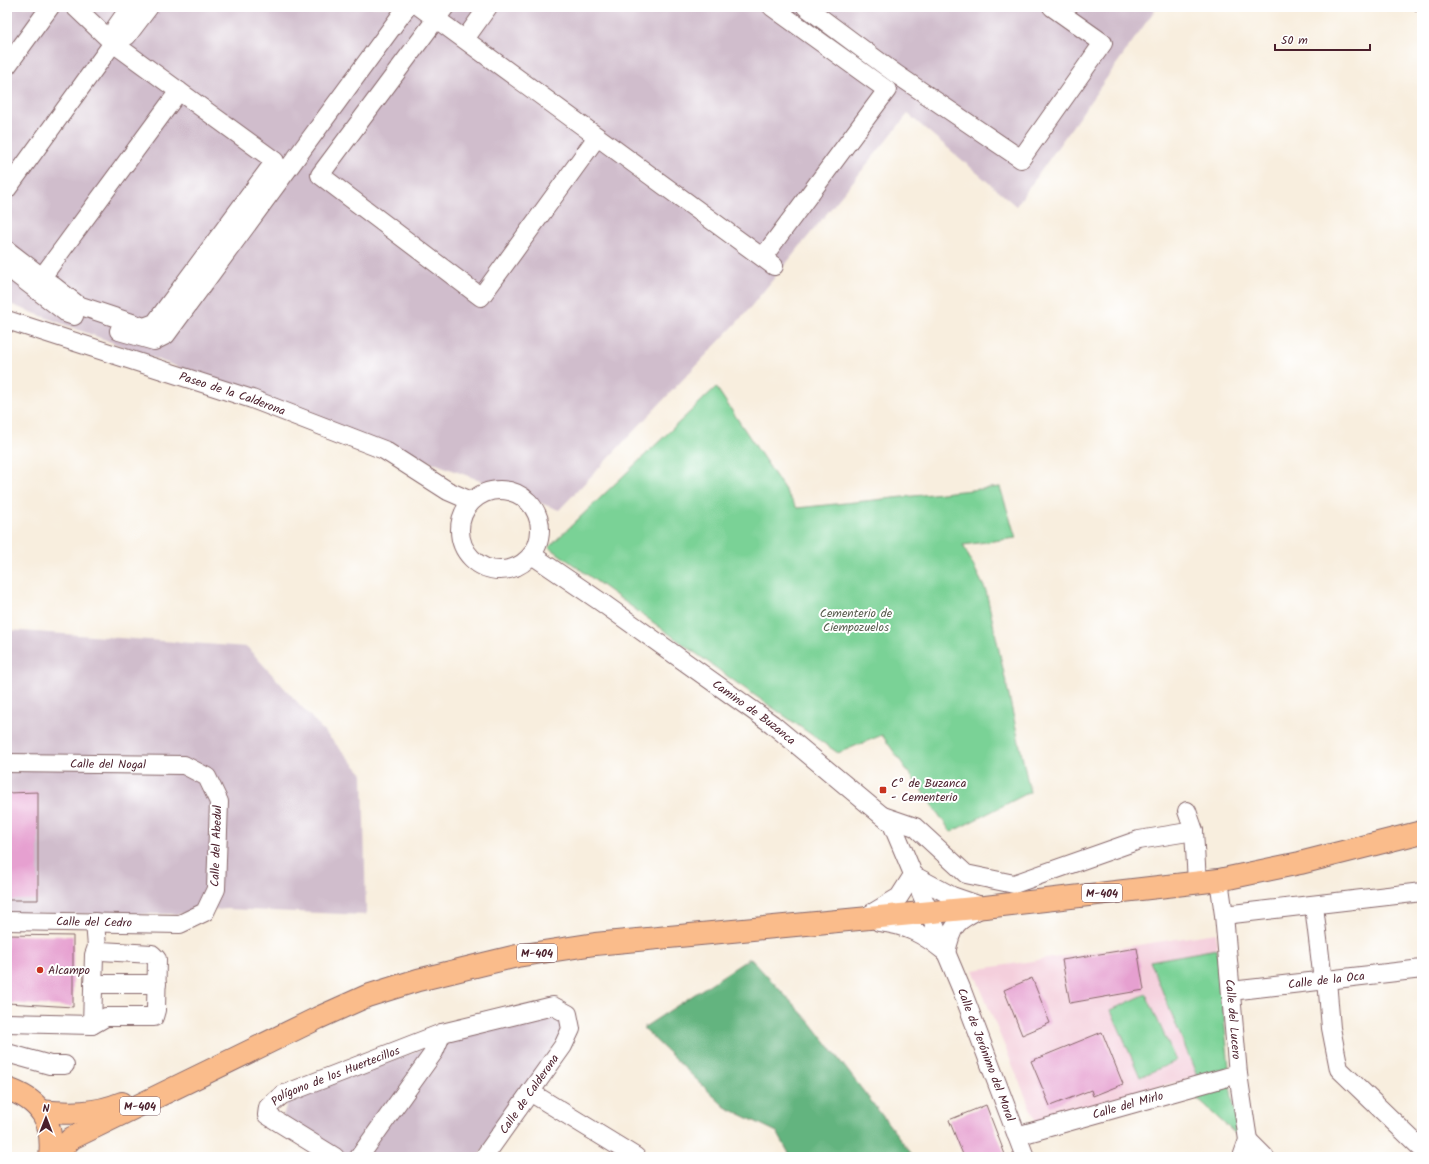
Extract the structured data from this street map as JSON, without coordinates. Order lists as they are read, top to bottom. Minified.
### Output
{"streets":{"main road":["M-404"],"street":["Paseo de la Calderona","Camino de Buzanca","Calle del Nogal","Calle del Abedul","Calle del Cedro","Calle de la Oca","Calle del Lucero","Calle de Jerónimo del Moral","Polígono de los Huertecillos","Calle de Calderona","Calle del Mirlo"]},"crossings":[["Paseo de la Calderona","Camino de Buzanca"],["Camino de Buzanca","M-404"],["Camino de Buzanca","Calle de Jerónimo del Moral"],["Calle del Nogal","Calle del Abedul"],["Calle del Abedul","Calle del Cedro"],["M-404","Calle del Lucero"],["M-404","Calle de Jerónimo del Moral"],["Calle de la Oca","Calle del Lucero"],["Calle del Lucero","Calle del Mirlo"],["Calle de Jerónimo del Moral","Calle del Mirlo"],["Polígono de los Huertecillos","Calle de Calderona"]],"parks":["Cementerio de Ciempozuelos"],"places":{"transit":["Cº de Buzanca - Cementerio"],"other":["Alcampo"]},"scale_bar":"50 m","north":"top"}
